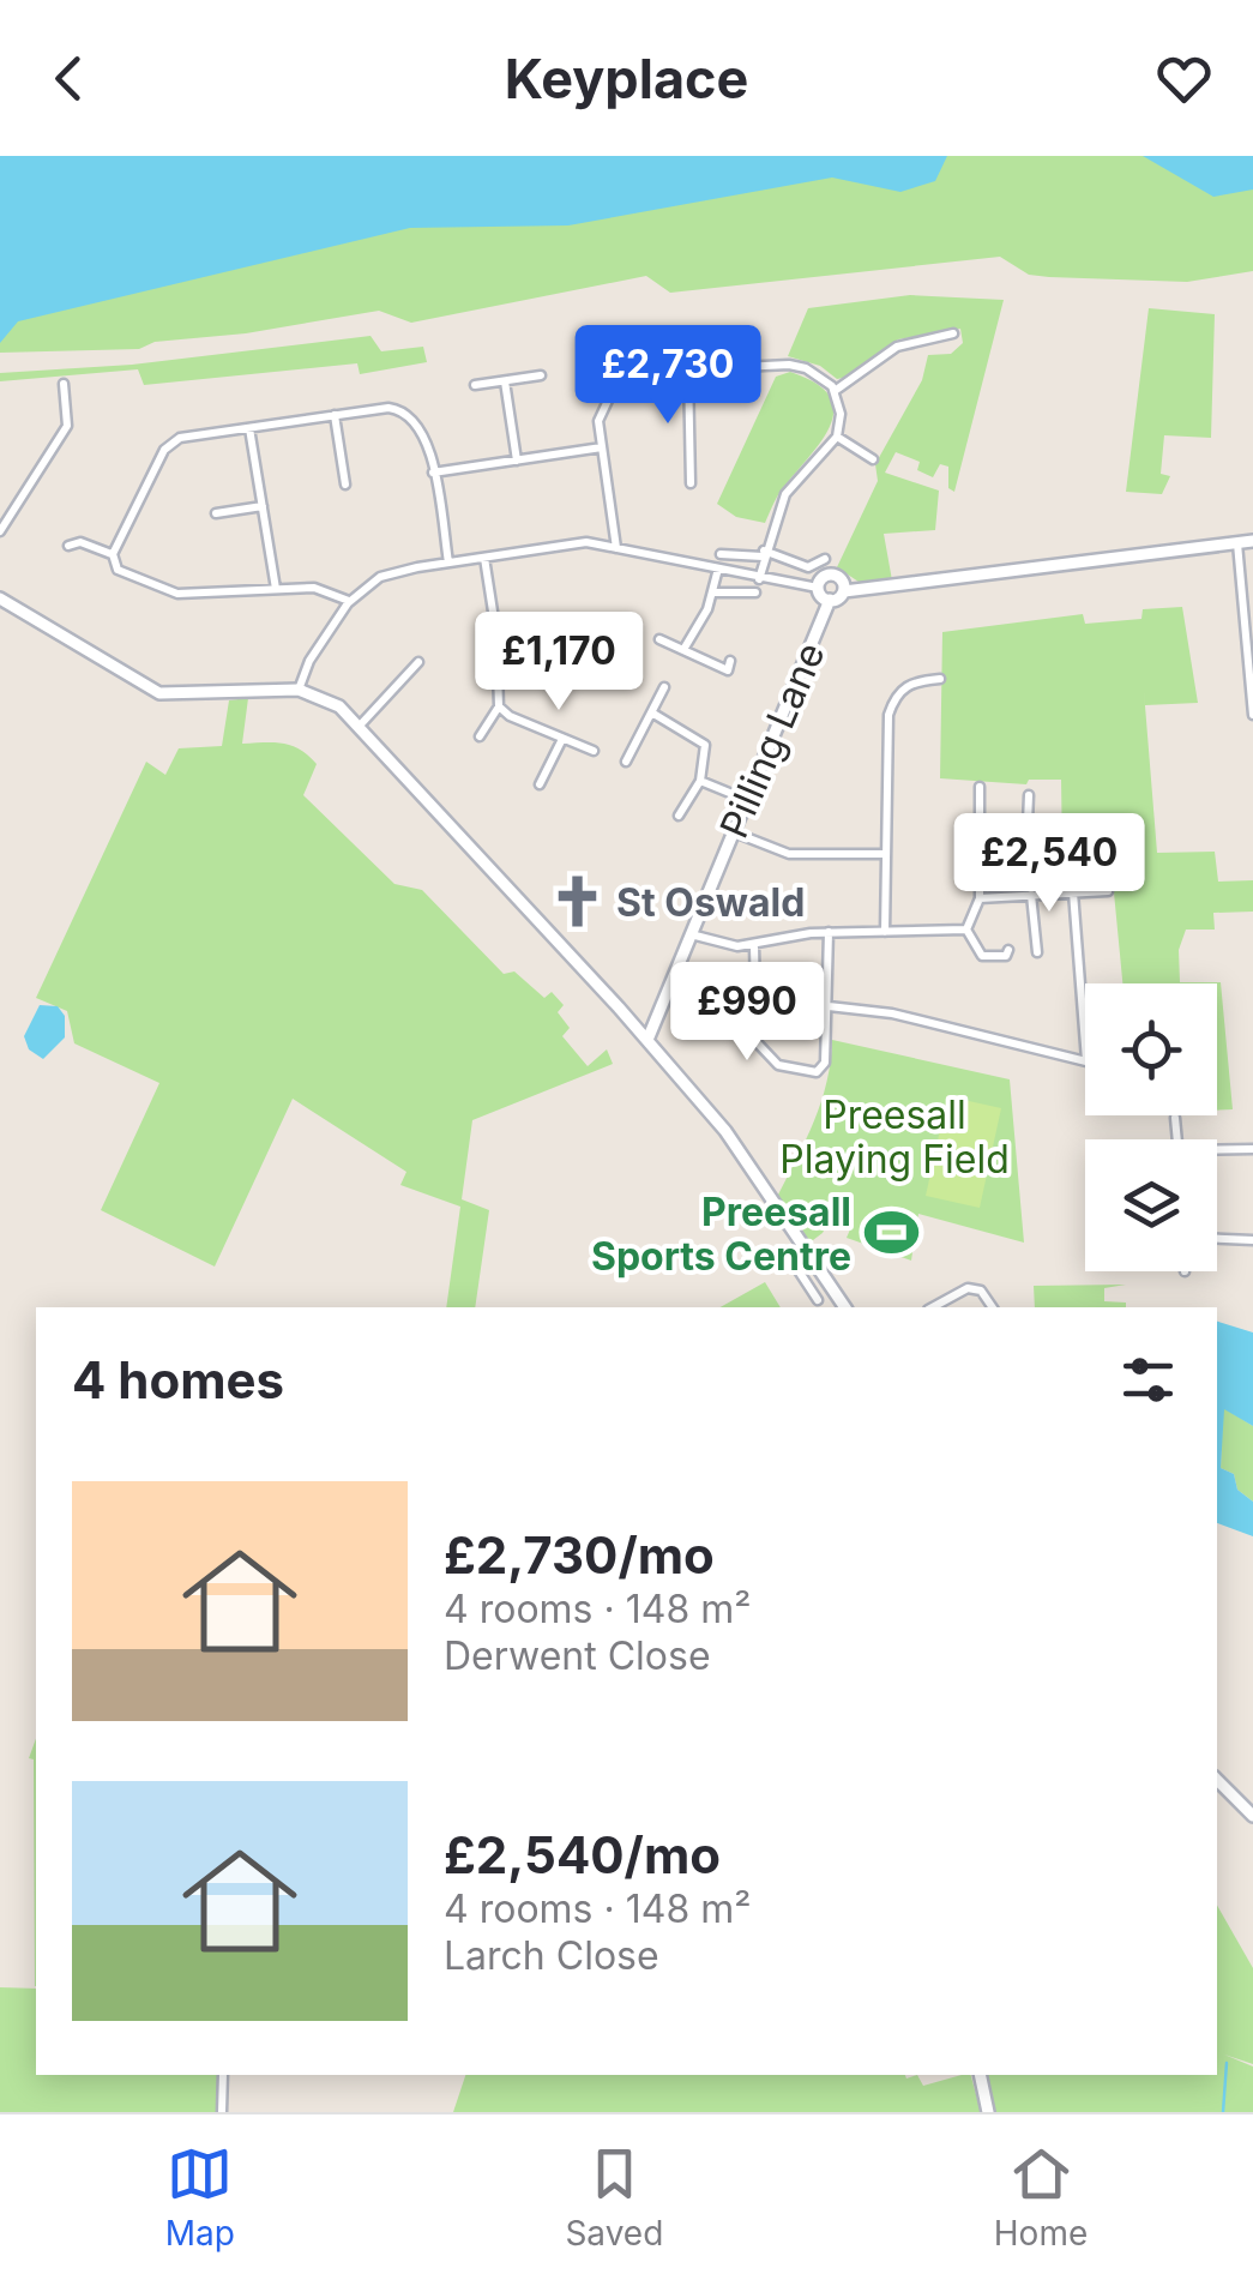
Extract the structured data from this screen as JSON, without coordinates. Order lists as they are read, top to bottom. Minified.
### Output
{"streets":{"main road":["Pilling Lane"]},"parks":["Preesall Playing Field"],"places":{"church":["St Oswald"],"sports":["Preesall Sports Centre"]},"page":{"header":"Keyplace","price":["£2,730","£1,170","£2,540","£990"],"heading":"4 homes","list":[{"name":"£2,730/mo","note":"4 rooms · 148 m² · Derwent Close"},{"name":"£2,540/mo","note":"4 rooms · 148 m² · Larch Close"}],"tabs":["Map","Saved","Home"]}}
